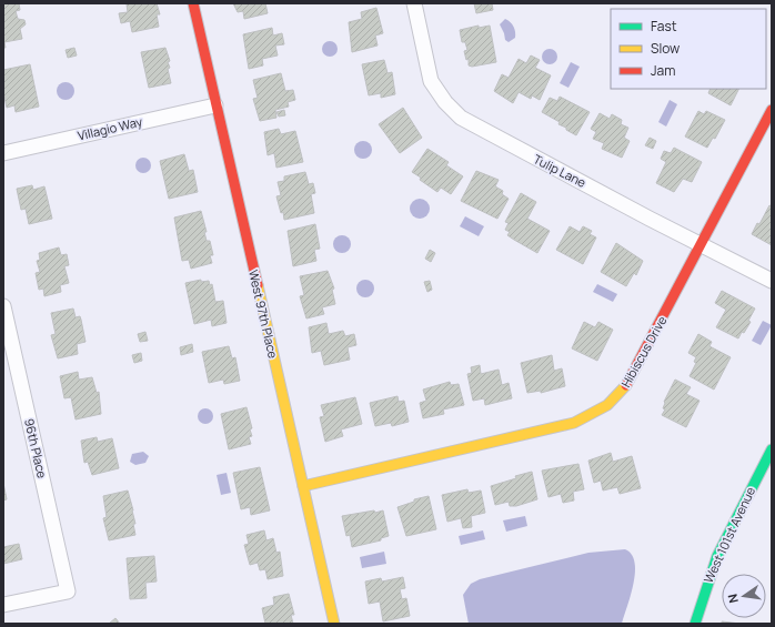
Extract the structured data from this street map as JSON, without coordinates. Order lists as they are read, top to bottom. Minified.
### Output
{"streets":{"street":["Villagio Way","Tulip Lane","West 97th Place","Hibiscus Drive","96th Place","West 101st Avenue"]},"crossings":[["Villagio Way","West 97th Place"],["Tulip Lane","Hibiscus Drive"],["West 97th Place","Hibiscus Drive"]],"legend":["Fast","Slow","Jam"],"north":"left"}
